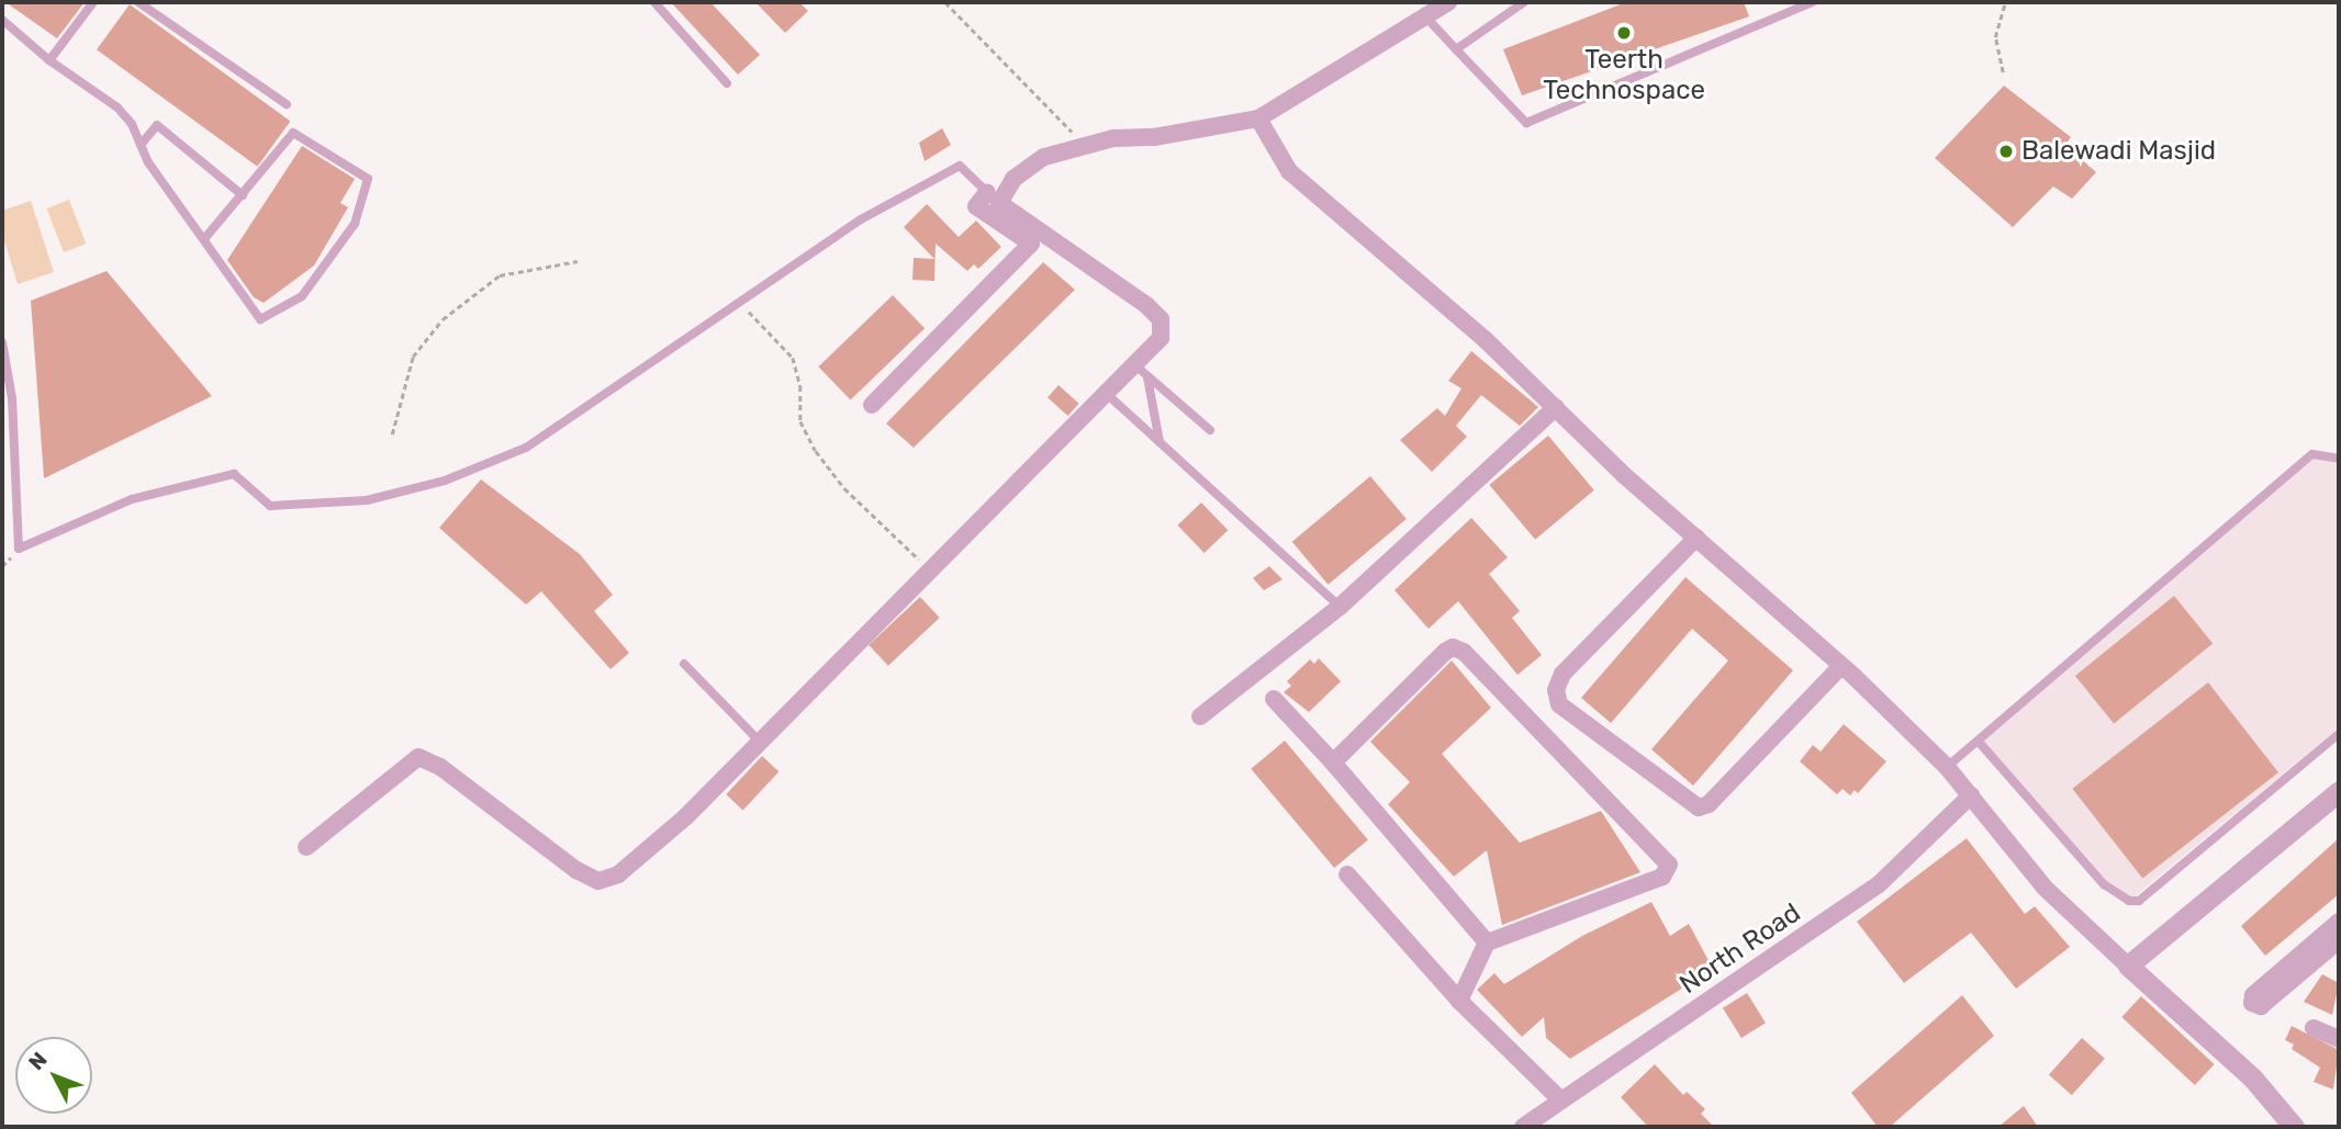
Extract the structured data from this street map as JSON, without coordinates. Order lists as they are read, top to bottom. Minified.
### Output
{"streets":{"street":["North Road"]},"places":["Teerth Technospace","Balewadi Masjid"],"north":"top left"}
